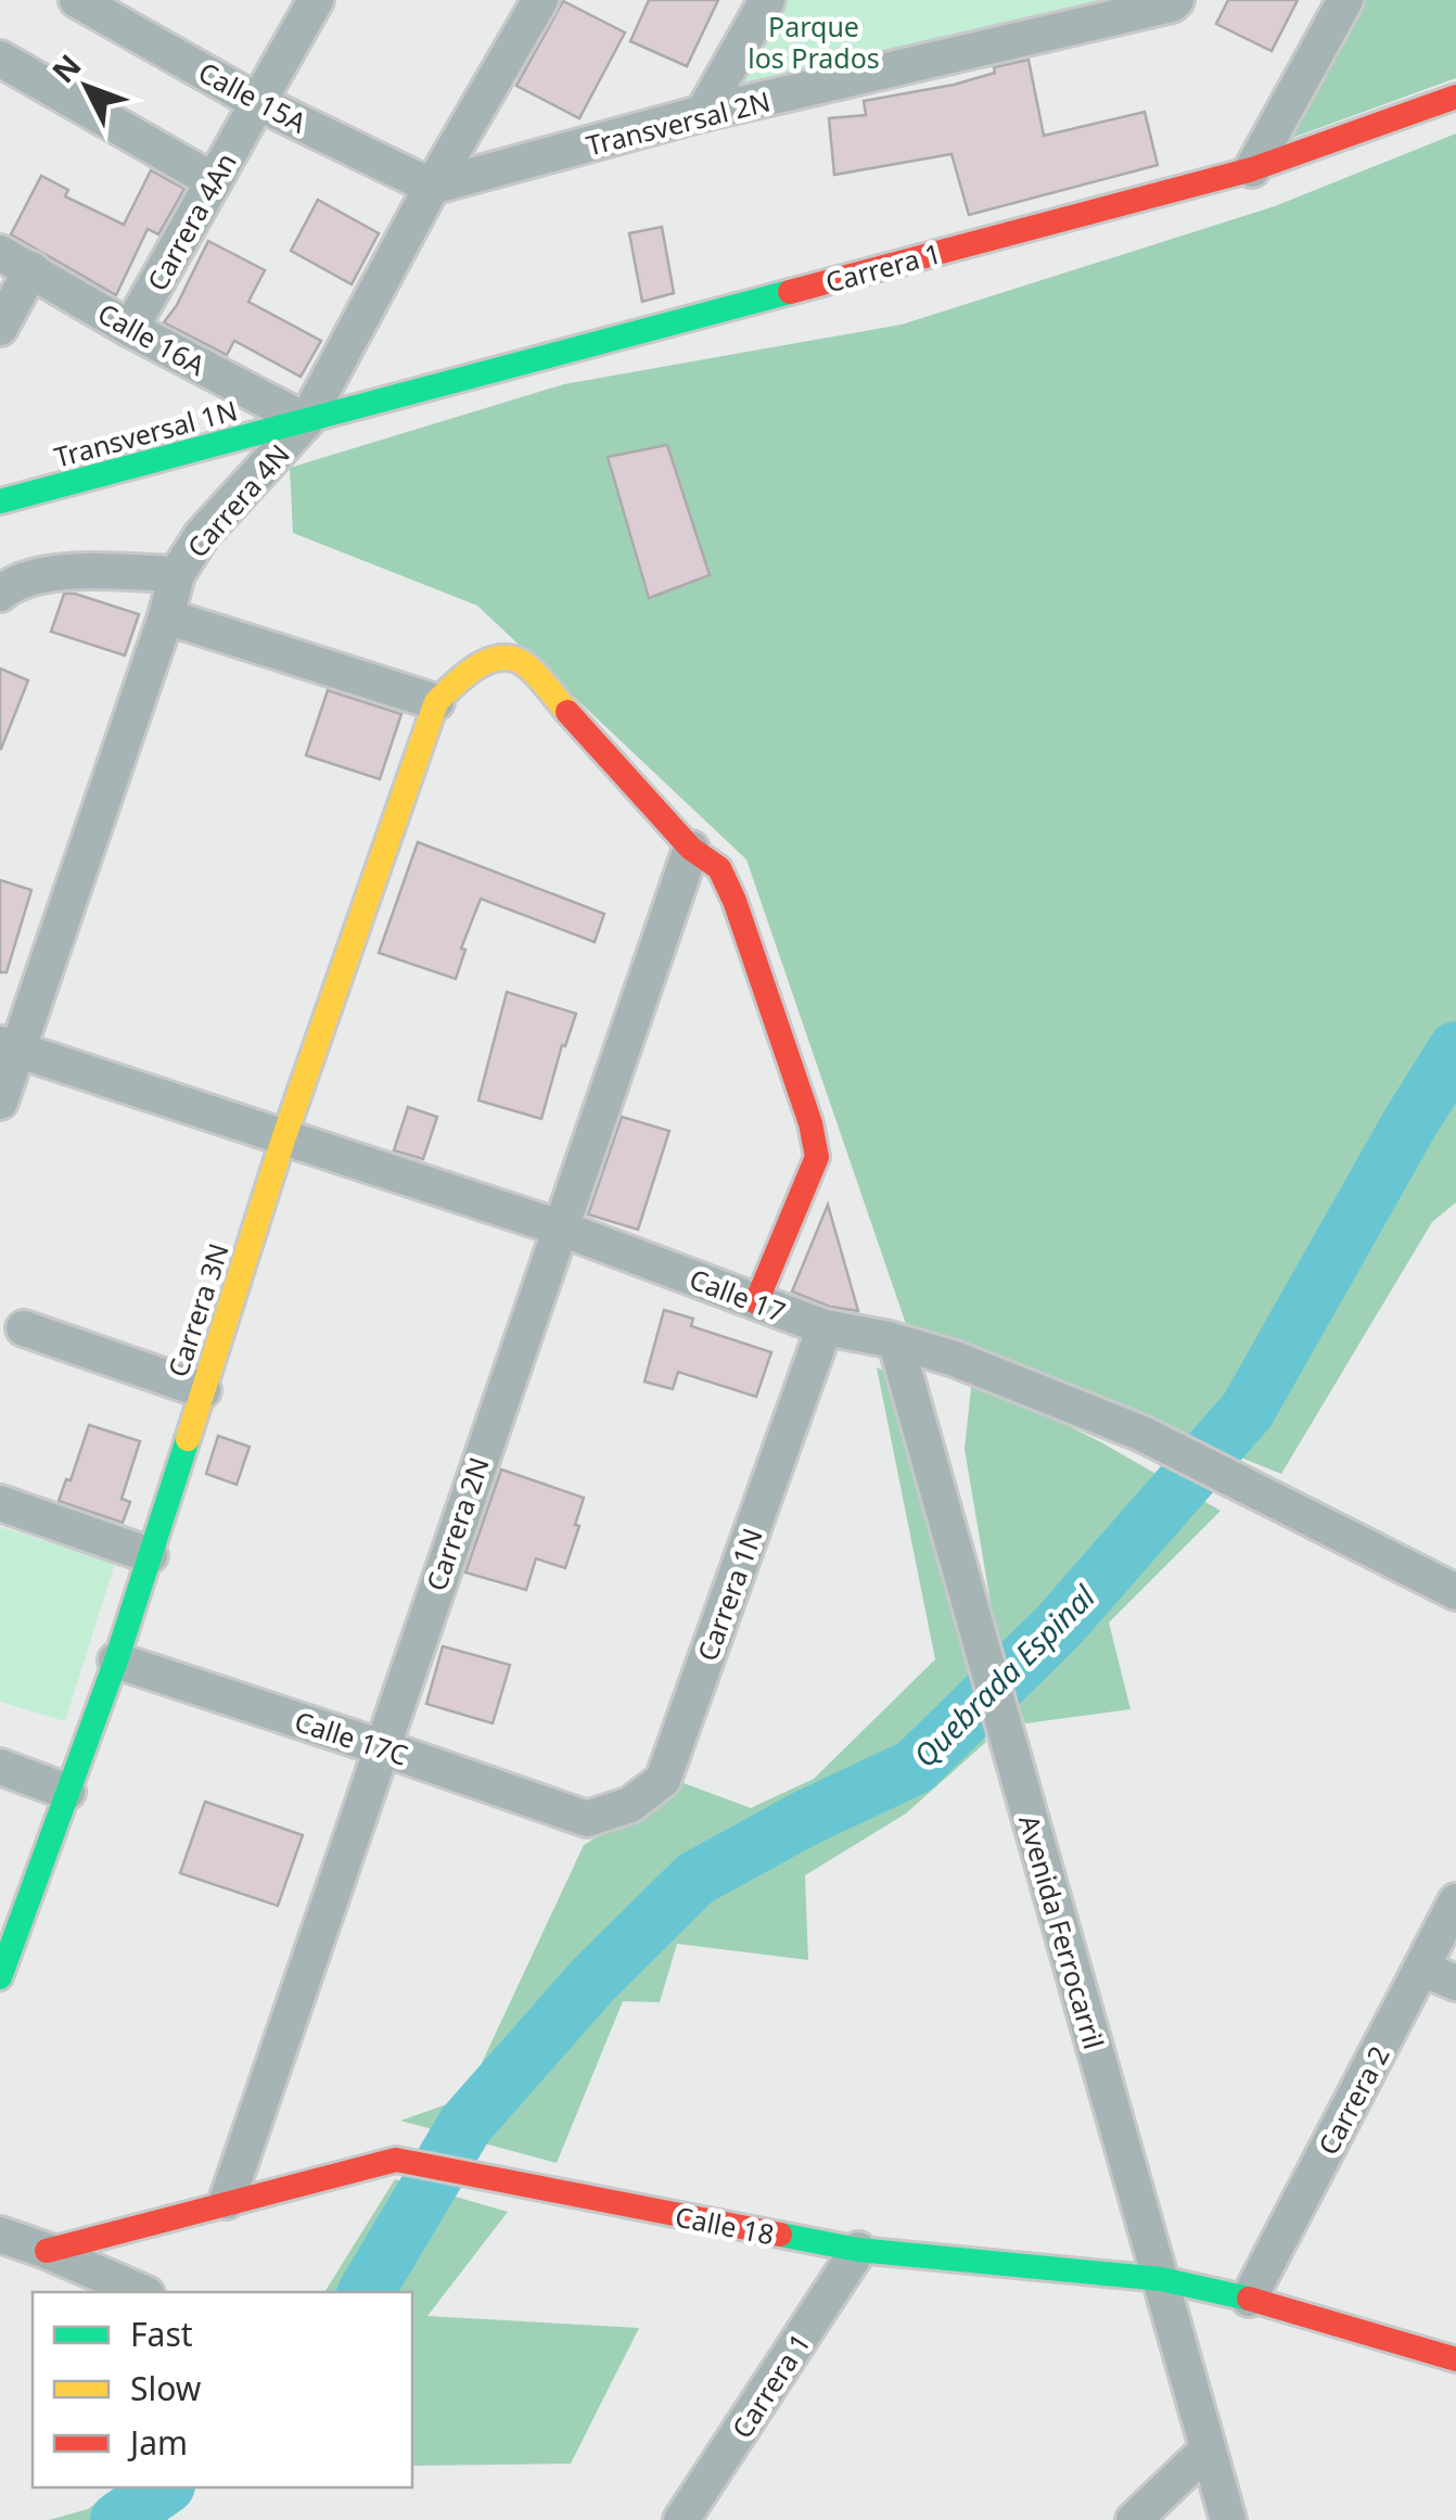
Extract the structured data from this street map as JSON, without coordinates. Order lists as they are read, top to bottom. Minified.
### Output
{"streets":{"street":["Calle 15A","Transversal 2N","Carrera 4An","Carrera 1","Calle 16A","Transversal 1N","Carrera 4N","Calle 17","Carrera 3N","Carrera 2N","Carrera 1N","Calle 17C","Avenida Ferrocarril","Carrera 2","Calle 18"]},"crossings":[["Calle 15A","Transversal 2N"],["Calle 15A","Carrera 4An"],["Calle 15A","Carrera 4N"],["Transversal 2N","Carrera 4N"],["Carrera 4An","Calle 16A"],["Carrera 1","Calle 16A"],["Carrera 1","Transversal 1N"],["Carrera 1","Carrera 4N"],["Carrera 1","Calle 18"],["Calle 16A","Transversal 1N"],["Calle 16A","Carrera 4N"],["Transversal 1N","Carrera 4N"],["Carrera 4N","Calle 17"],["Calle 17","Carrera 3N"],["Calle 17","Carrera 2N"],["Calle 17","Carrera 1N"],["Calle 17","Avenida Ferrocarril"],["Carrera 3N","Carrera 2N"],["Carrera 3N","Calle 17C"],["Carrera 2N","Calle 17C"],["Carrera 2N","Calle 18"],["Carrera 1N","Calle 17C"],["Avenida Ferrocarril","Calle 18"],["Carrera 2","Calle 18"]],"water":["Quebrada Espinal"],"parks":["Parque los Prados"],"legend":["Fast","Slow","Jam"],"north":"top left"}
